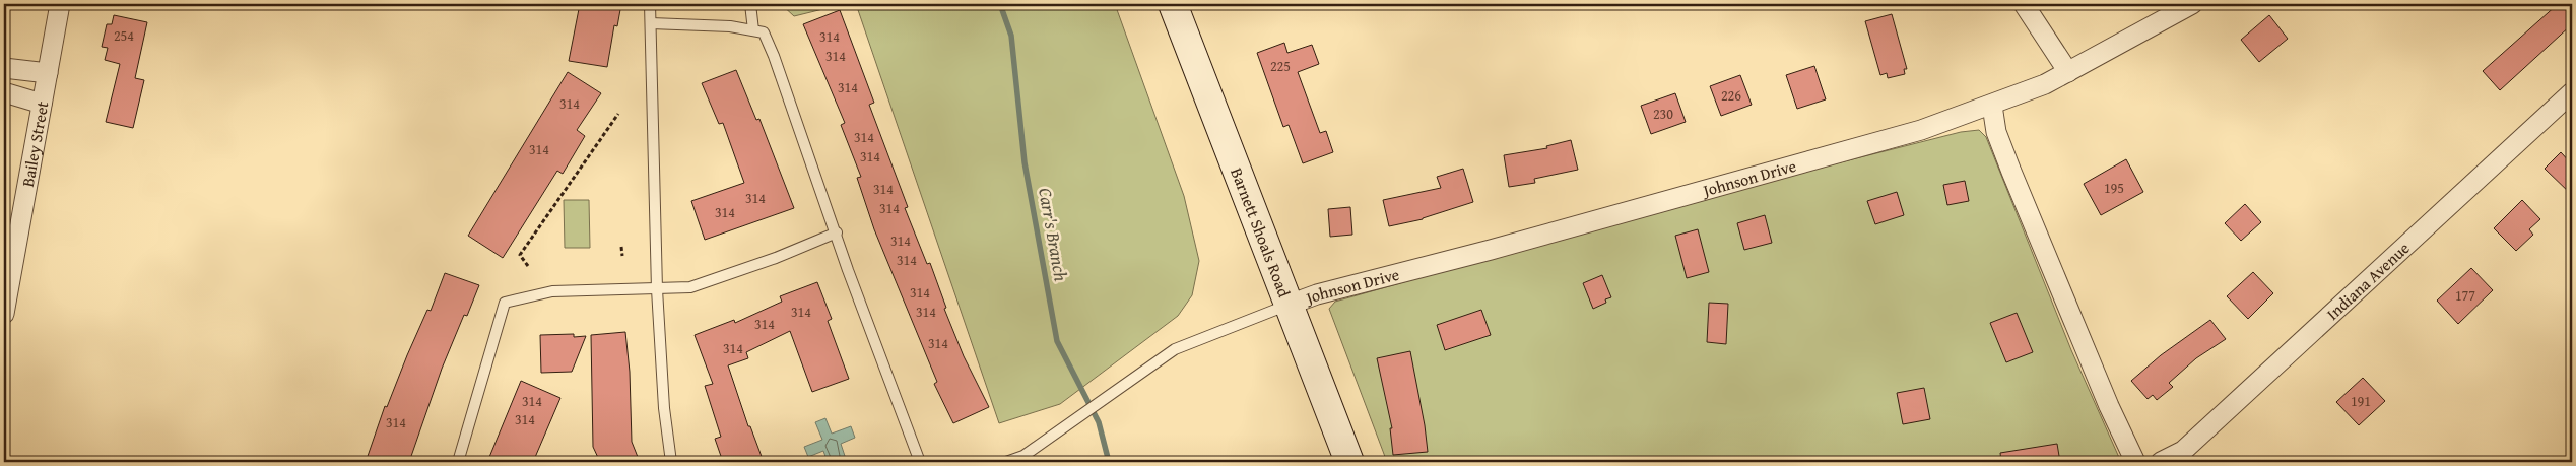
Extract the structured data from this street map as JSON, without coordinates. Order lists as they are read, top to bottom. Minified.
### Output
{"streets":{"main road":["Barnett Shoals Road"],"street":["Bailey Street","Johnson Drive","Indiana Avenue"]},"crossings":[["Johnson Drive","Barnett Shoals Road"]],"water":["Carr's Branch"],"house_numbers":["254","314","314","225","314","226","314","230","314","314","314","195","314","314","314","314","314","314","314","177","314","314","314","314","314","314","191","314","314"]}
